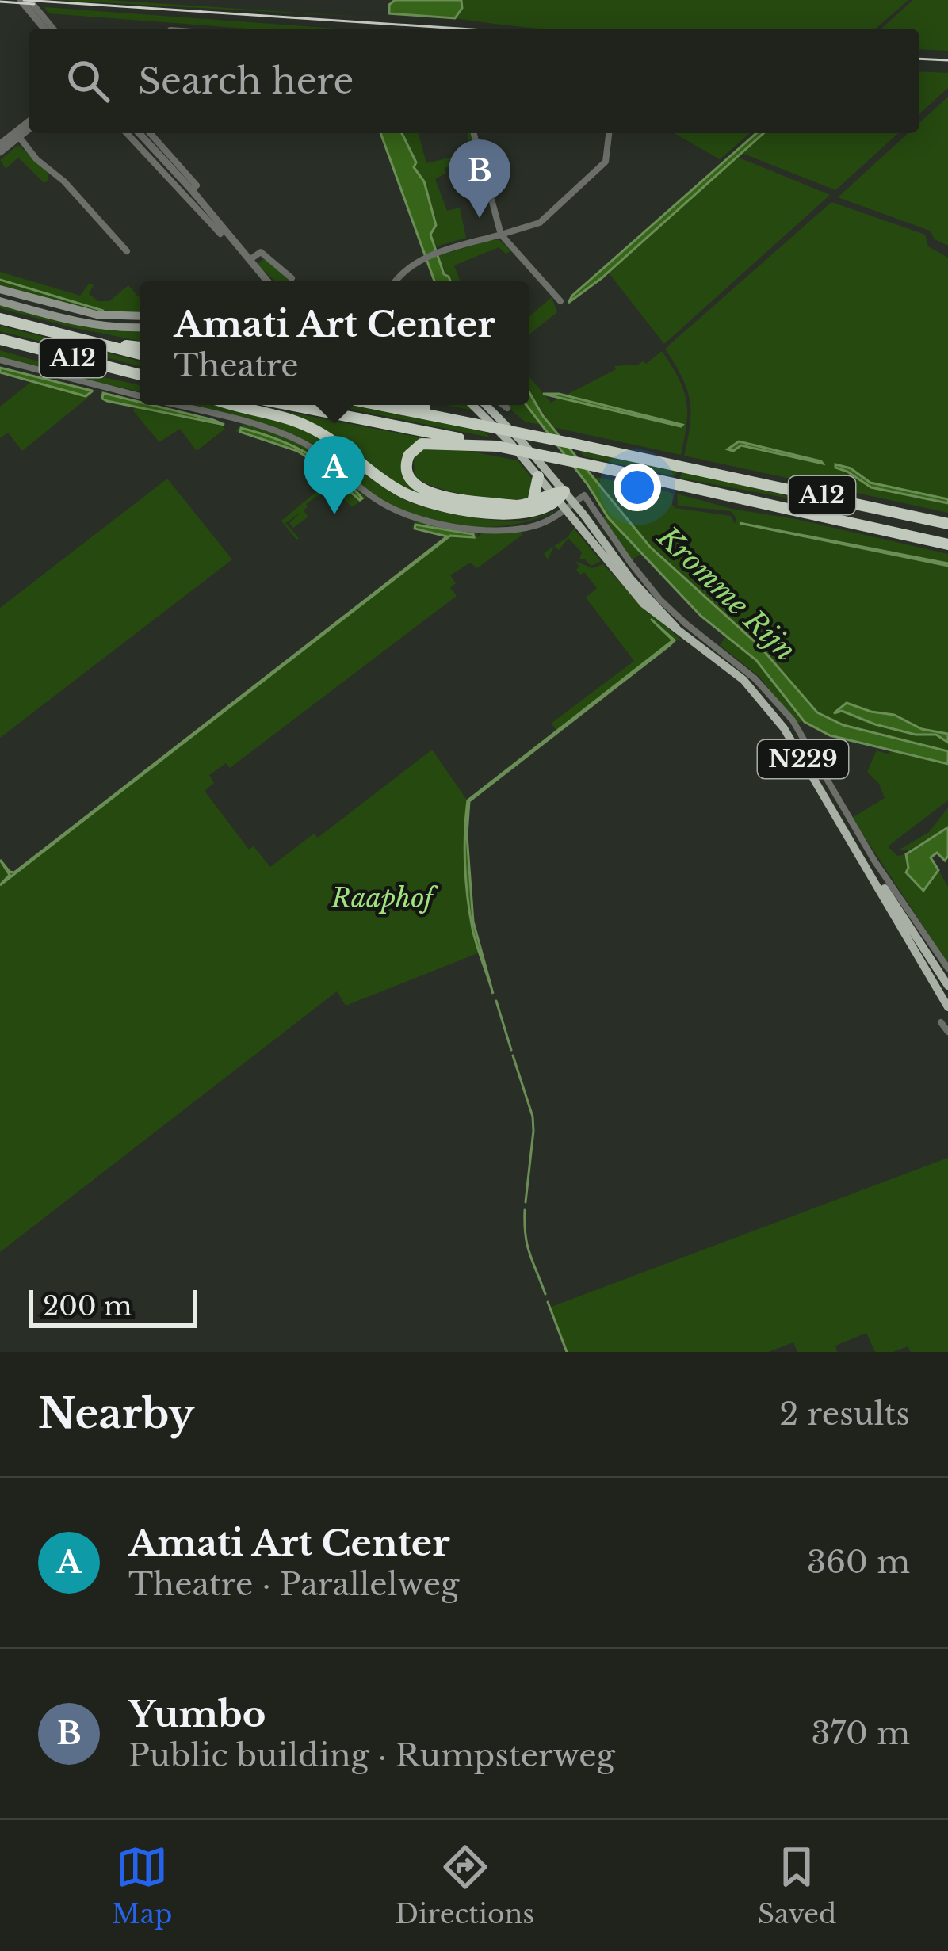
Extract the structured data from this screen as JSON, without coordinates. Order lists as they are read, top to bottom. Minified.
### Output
{"streets":{"highway":["A12"],"main road":["N229"]},"crossings":[["A12","N229"]],"water":["Kromme Rijn"],"parks":["Raaphof"],"scale_bar":"200 m","page":{"search":"Search here","pins":["B","A"],"popup":["Amati Art Center","Theatre"],"scale":"200 m","heading":["Nearby","2 results"],"list":[{"mark":"A","name":"Amati Art Center","note":"Theatre · Parallelweg","value":"360 m"},{"mark":"B","name":"Yumbo","note":"Public building · Rumpsterweg","value":"370 m"}],"nav":["Map","Directions","Saved"]}}
